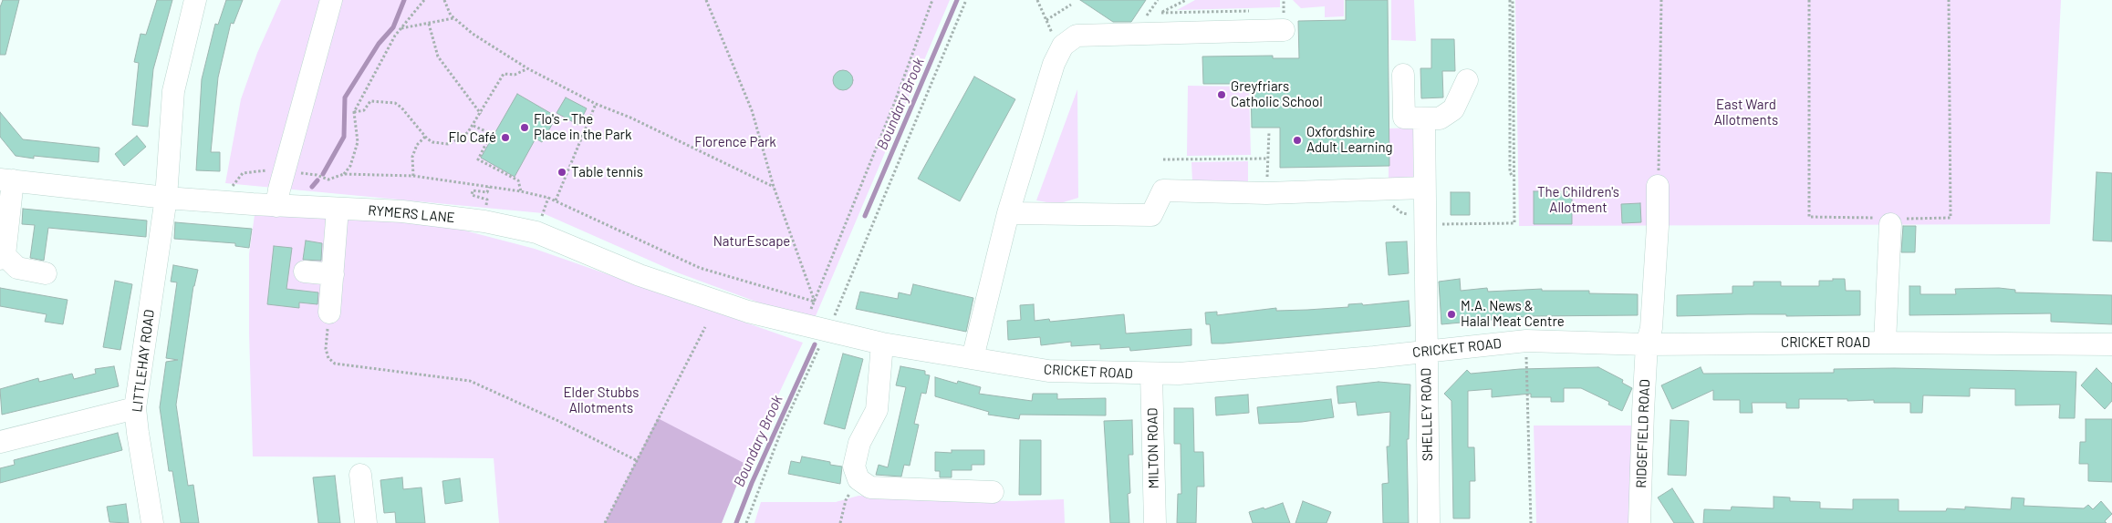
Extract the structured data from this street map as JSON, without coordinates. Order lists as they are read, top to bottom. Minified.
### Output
{"streets":{"street":["RYMERS LANE","CRICKET ROAD","LITTLEHAY ROAD","SHELLEY ROAD","RIDGEFIELD ROAD","MILTON ROAD"]},"crossings":[["RYMERS LANE","CRICKET ROAD"],["RYMERS LANE","LITTLEHAY ROAD"],["CRICKET ROAD","SHELLEY ROAD"],["CRICKET ROAD","RIDGEFIELD ROAD"],["CRICKET ROAD","MILTON ROAD"]],"water":["Boundary Brook"],"parks":["East Ward Allotments","Florence Park","The Children's Allotment","NaturEscape","Elder Stubbs Allotments"],"places":["Greyfriars Catholic School","Flo's - The Place in the Park","Flo Café","Oxfordshire Adult Learning","Table tennis","M.A. News & Halal Meat Centre"]}
